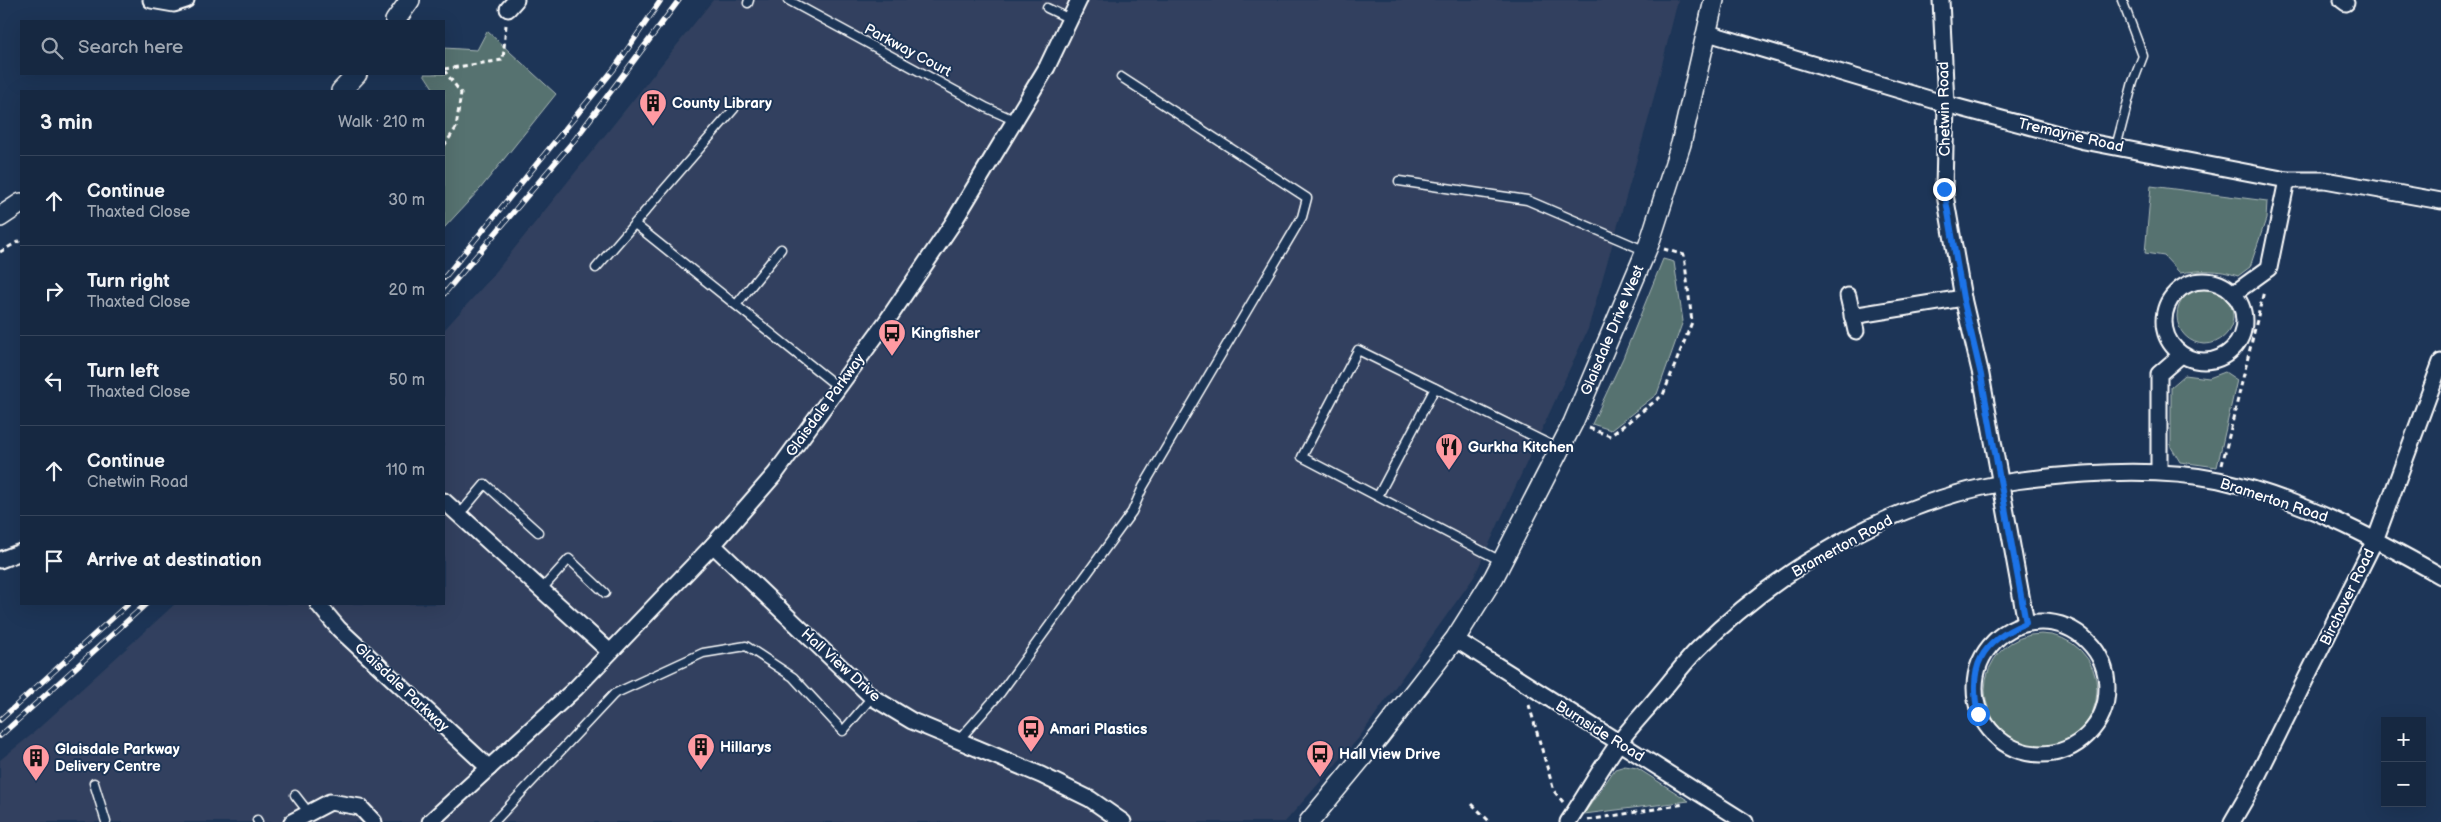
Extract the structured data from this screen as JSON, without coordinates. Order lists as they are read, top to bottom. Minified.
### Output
{"streets":{"street":["Chetwin Road","Tremayne Road","Glaisdale Drive West","Glaisdale Parkway","Bramerton Road","Birchover Road","Hall View Drive","Burnside Road"],"lane":["Parkway Court"]},"crossings":[["Parkway Court","Glaisdale Parkway"],["Chetwin Road","Tremayne Road"],["Chetwin Road","Bramerton Road"],["Tremayne Road","Glaisdale Drive West"],["Glaisdale Drive West","Burnside Road"],["Glaisdale Parkway","Hall View Drive"],["Bramerton Road","Birchover Road"],["Bramerton Road","Burnside Road"]],"places":{"building":["County Library","Hillarys","Glaisdale Parkway Delivery Centre"],"bus stop":["Kingfisher","Amari Plastics","Hall View Drive"],"restaurant":["Gurkha Kitchen"]},"page":{"search":"Search here","heading":["3 min","Walk · 210 m"],"list":[["Continue","Thaxted Close","30 m"],["Turn right","Thaxted Close","20 m"],["Turn left","Thaxted Close","50 m"],["Continue","Chetwin Road","110 m"],"Arrive at destination"],"map_buttons":["+","−"]}}
